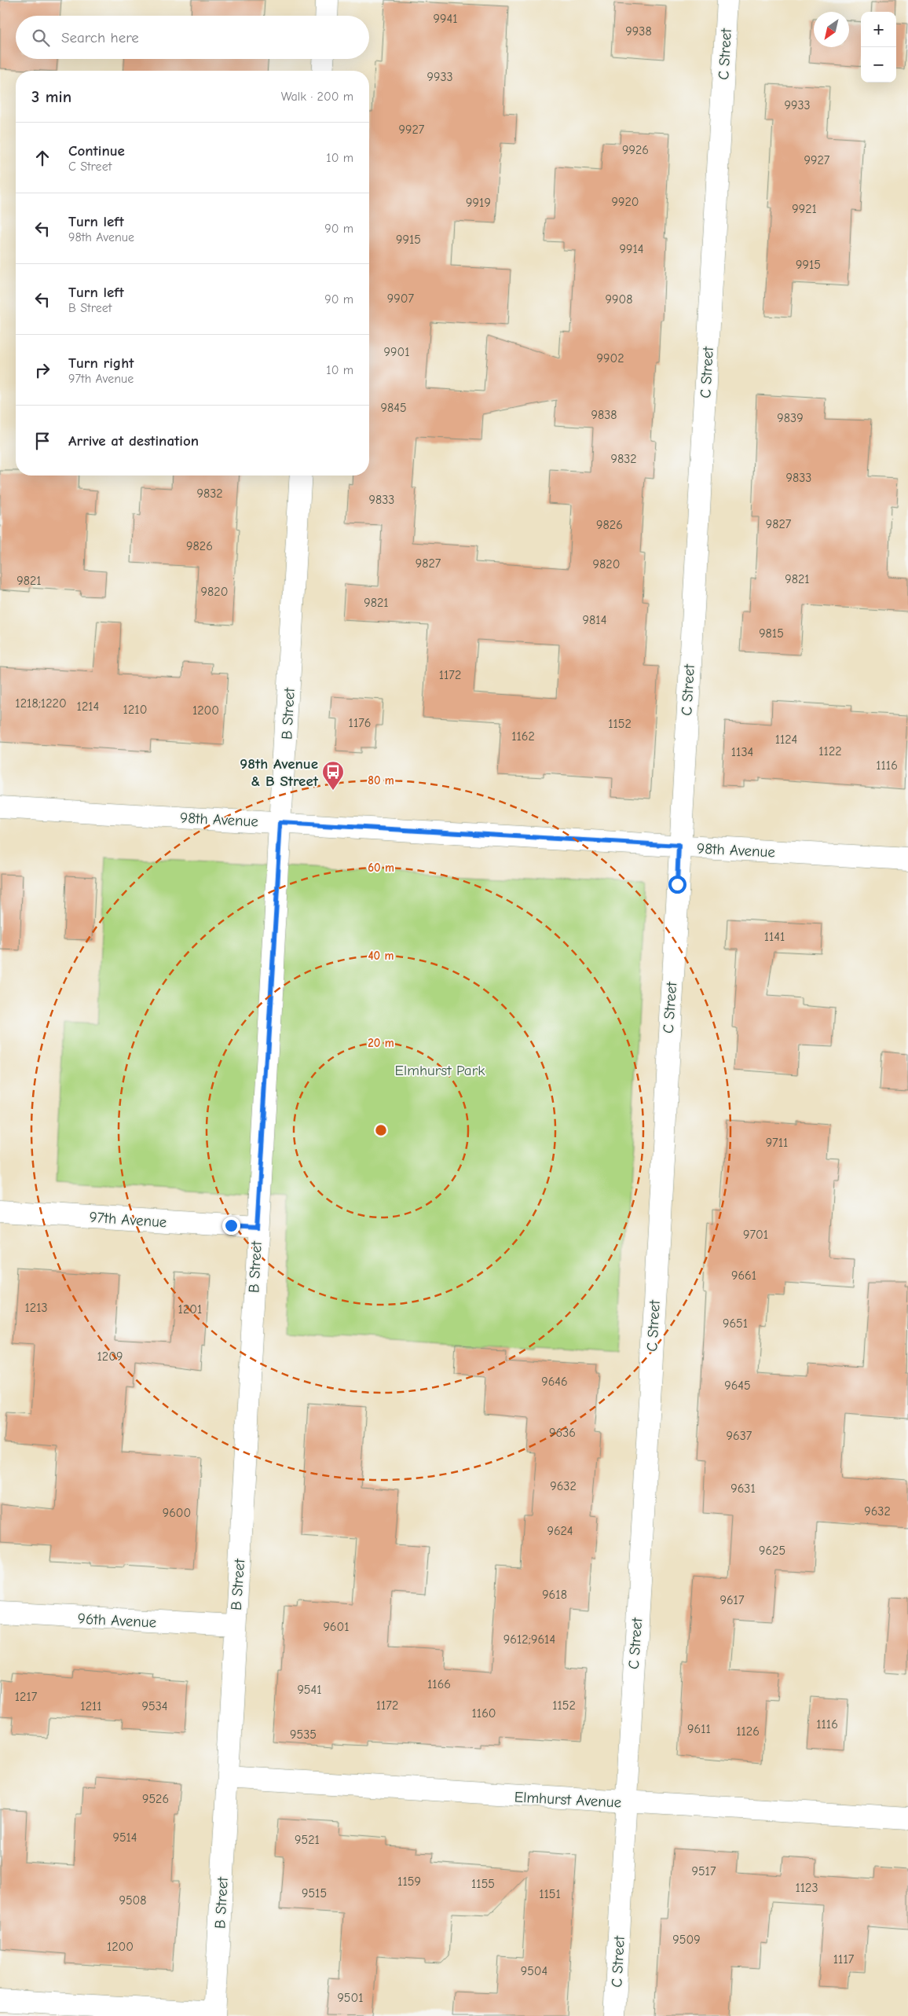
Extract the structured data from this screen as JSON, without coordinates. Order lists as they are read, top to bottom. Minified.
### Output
{"streets":{"street":["C Street","B Street","98th Avenue","97th Avenue","96th Avenue","Elmhurst Avenue"]},"crossings":[["C Street","98th Avenue"],["C Street","Elmhurst Avenue"],["B Street","98th Avenue"],["B Street","97th Avenue"],["B Street","96th Avenue"],["B Street","Elmhurst Avenue"]],"parks":["Elmhurst Park"],"places":{"bus stop":["98th Avenue & B Street"]},"house_numbers":["9941","9938","9933","9933","9927","9926","9927","9920","9919","9921","9915","9914","9915","9907","9908","9901","9902","9845","9838","9839","9832","9833","9832","9833","9827","9826","9826","9827","9820","9821","9821","9820","9821","9814","9815","1172","1218;1220","1214","1210","1200","1176","1152","1162","1124","1122","1134","1116","1141","9711","9701","9661","1213","1201","9651","1209","9646","9645","9636","9637","9632","9631","9632","9600","9624","9625","9618","9617","9601","9612;9614","1166","9541","1217","1172","1152","1211","9534","1160","1116","9611","1126","9535","9526","9514","9521","9517","1159","1155","1123","9515","1151","9508","9509","1200","1117","9504","9501"],"north":"bottom left","page":{"map_buttons":["+","−"],"search":"Search here","heading":["3 min","Walk · 200 m"],"list":[["Continue","C Street","10 m"],["Turn left","98th Avenue","90 m"],["Turn left","B Street","90 m"],["Turn right","97th Avenue","10 m"],"Arrive at destination"]},"rings":["80 m","60 m","40 m","20 m"]}
